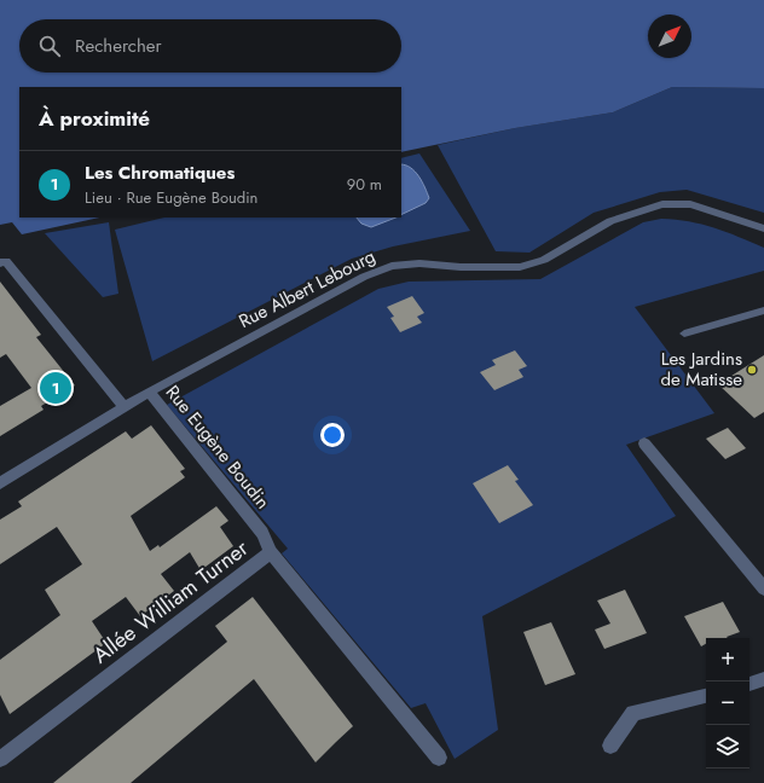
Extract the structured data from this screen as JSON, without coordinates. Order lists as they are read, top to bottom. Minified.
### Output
{"streets":{"street":["Rue Albert Lebourg","Rue Eugène Boudin","Allée William Turner"]},"crossings":[["Rue Albert Lebourg","Rue Eugène Boudin"],["Rue Eugène Boudin","Allée William Turner"]],"places":["Les Jardins de Matisse"],"north":"top right","page":{"search":"Rechercher","heading":"À proximité","list":[{"mark":"1","name":"Les Chromatiques","note":"Lieu · Rue Eugène Boudin","value":"90 m"}],"pins":"1","map_buttons":["+","−"]}}
